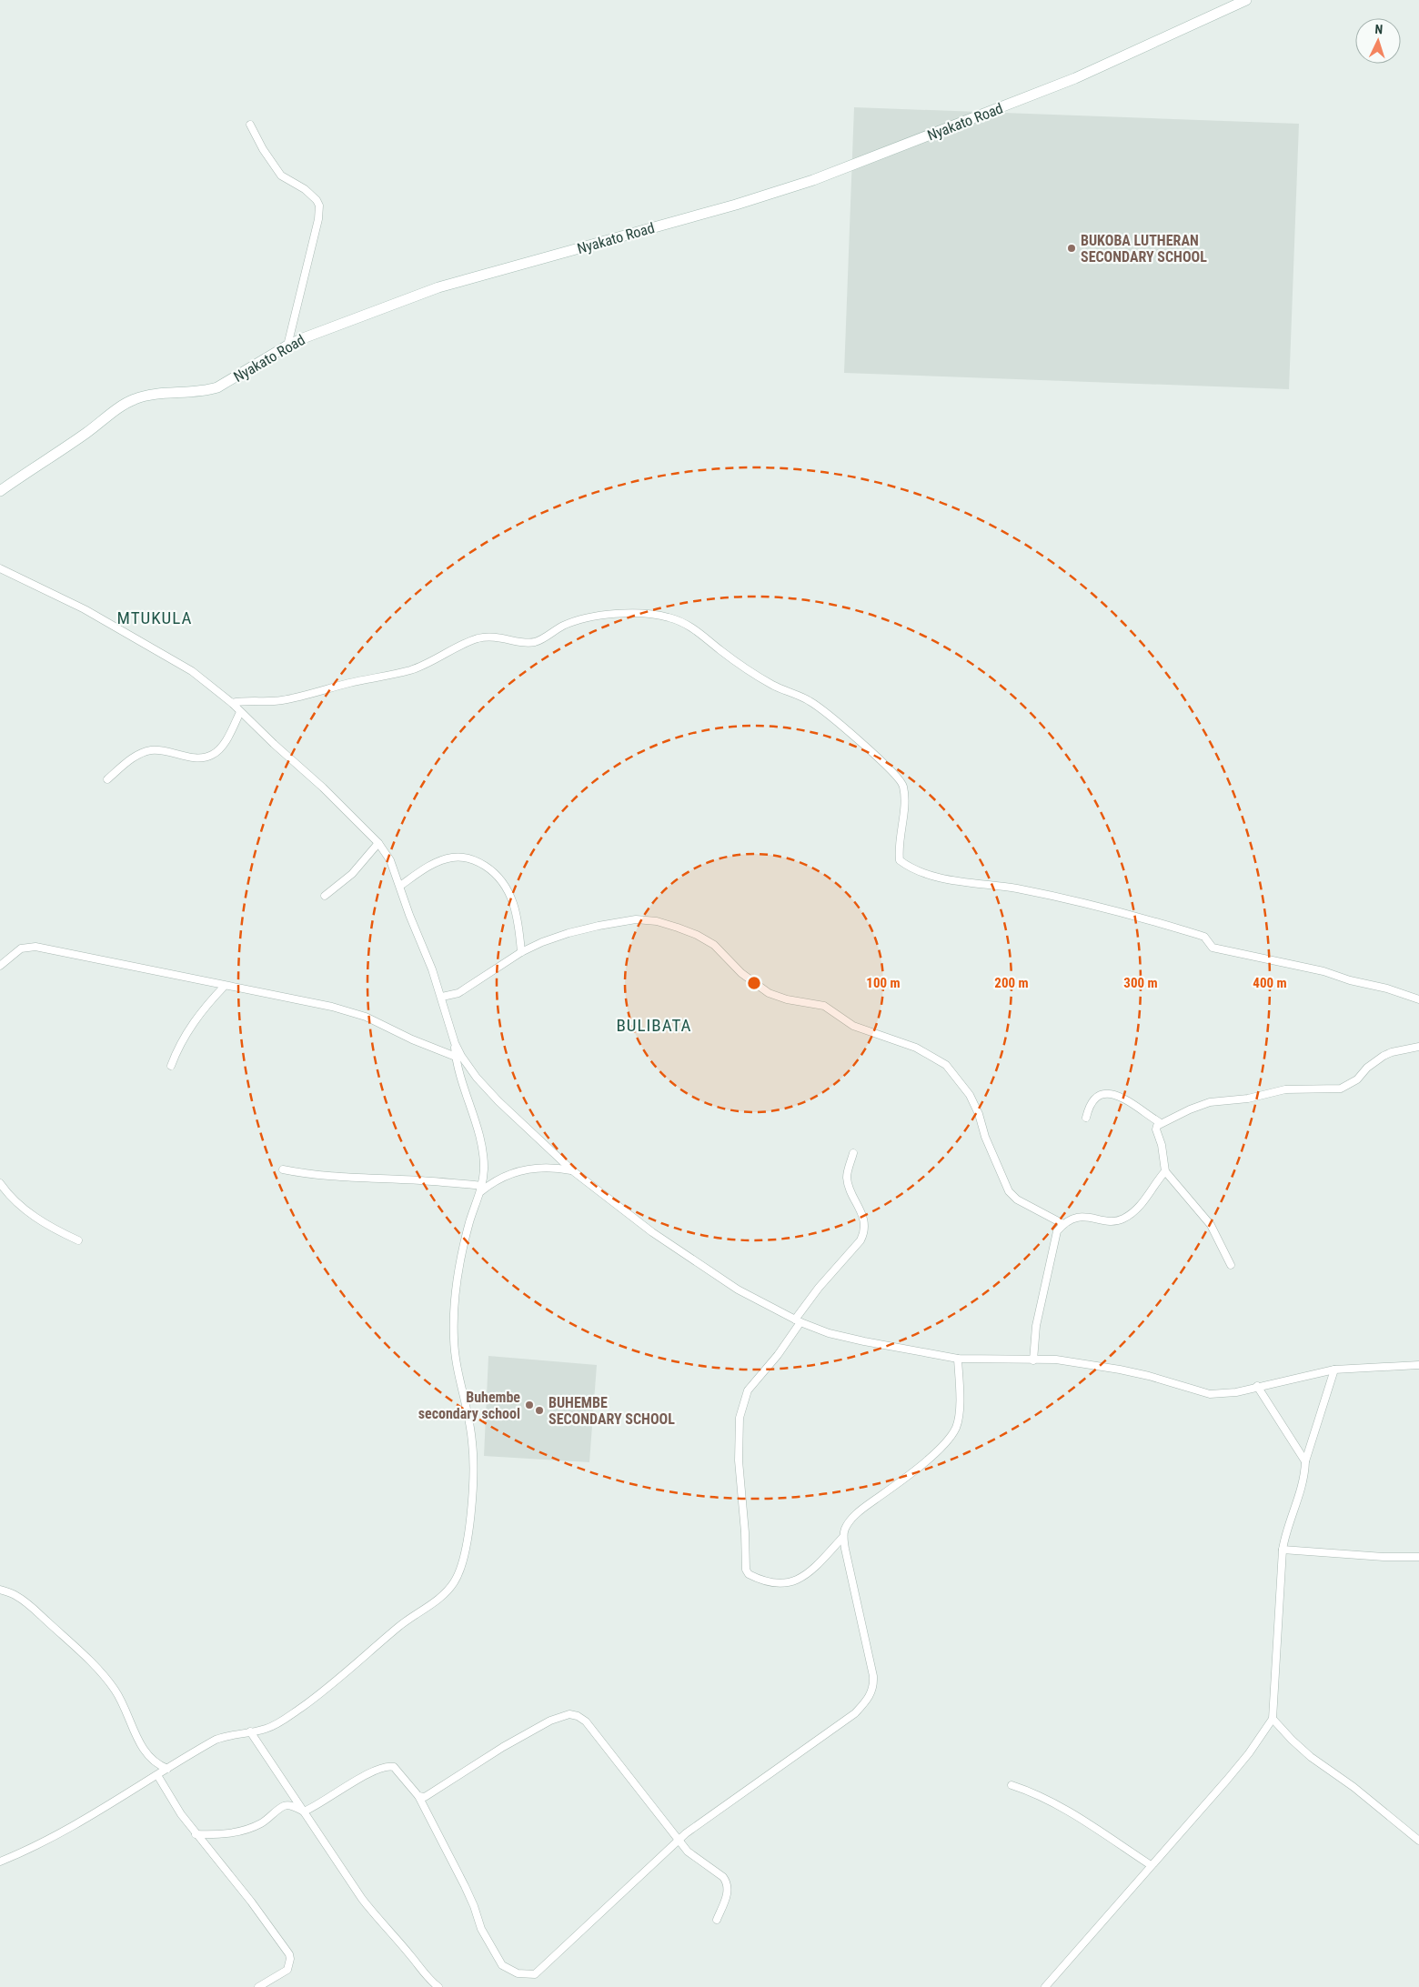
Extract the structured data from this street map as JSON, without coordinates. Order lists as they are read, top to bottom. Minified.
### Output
{"streets":{"street":["Nyakato Road"]},"districts":["MTUKULA","BULIBATA"],"places":["BUKOBA LUTHERAN SECONDARY SCHOOL","Buhembe secondary school","BUHEMBE SECONDARY SCHOOL"],"north":"top","rings":["100 m","200 m","300 m","400 m"]}
